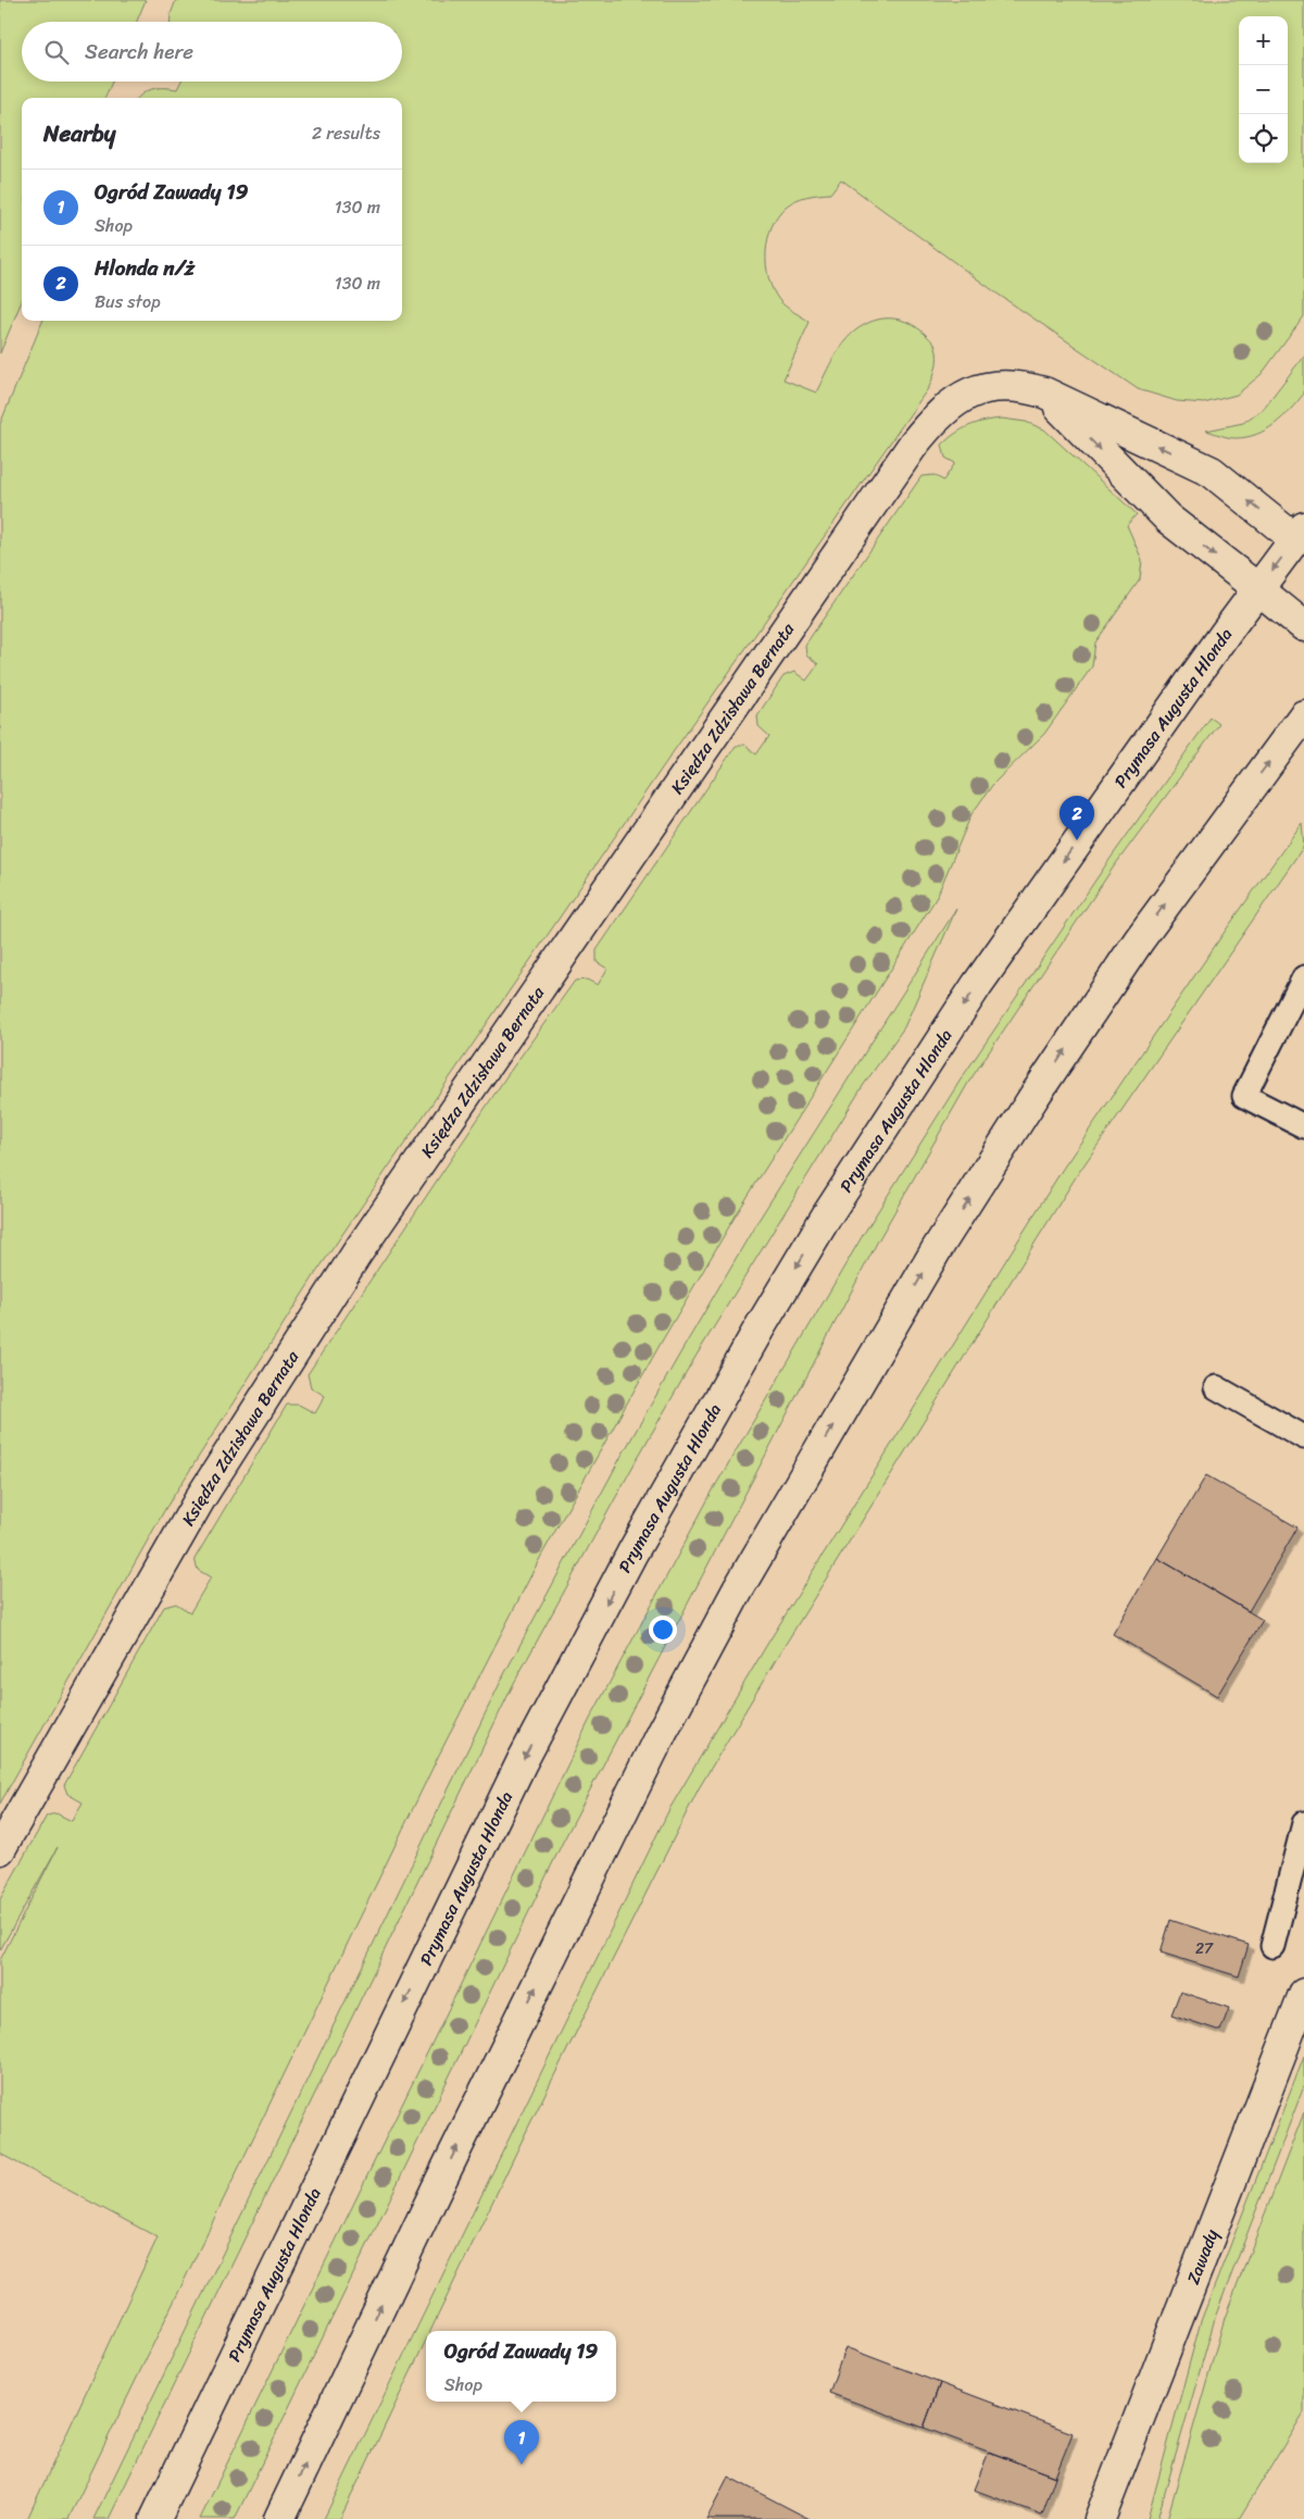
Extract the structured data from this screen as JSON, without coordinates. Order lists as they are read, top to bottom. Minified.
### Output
{"streets":{"main road":["Prymasa Augusta Hlonda","Księdza Zdzisława Bernata","Zawady"]},"crossings":[["Prymasa Augusta Hlonda","Księdza Zdzisława Bernata"]],"house_numbers":["27"],"page":{"map_buttons":["+","−"],"search":"Search here","heading":["Nearby","2 results"],"list":[{"mark":"1","name":"Ogród Zawady 19","note":"Shop","value":"130 m"},{"mark":"2","name":"Hlonda n/ż","note":"Bus stop","value":"130 m"}],"pins":["2","1"],"popup":["Ogród Zawady 19","Shop"]}}
